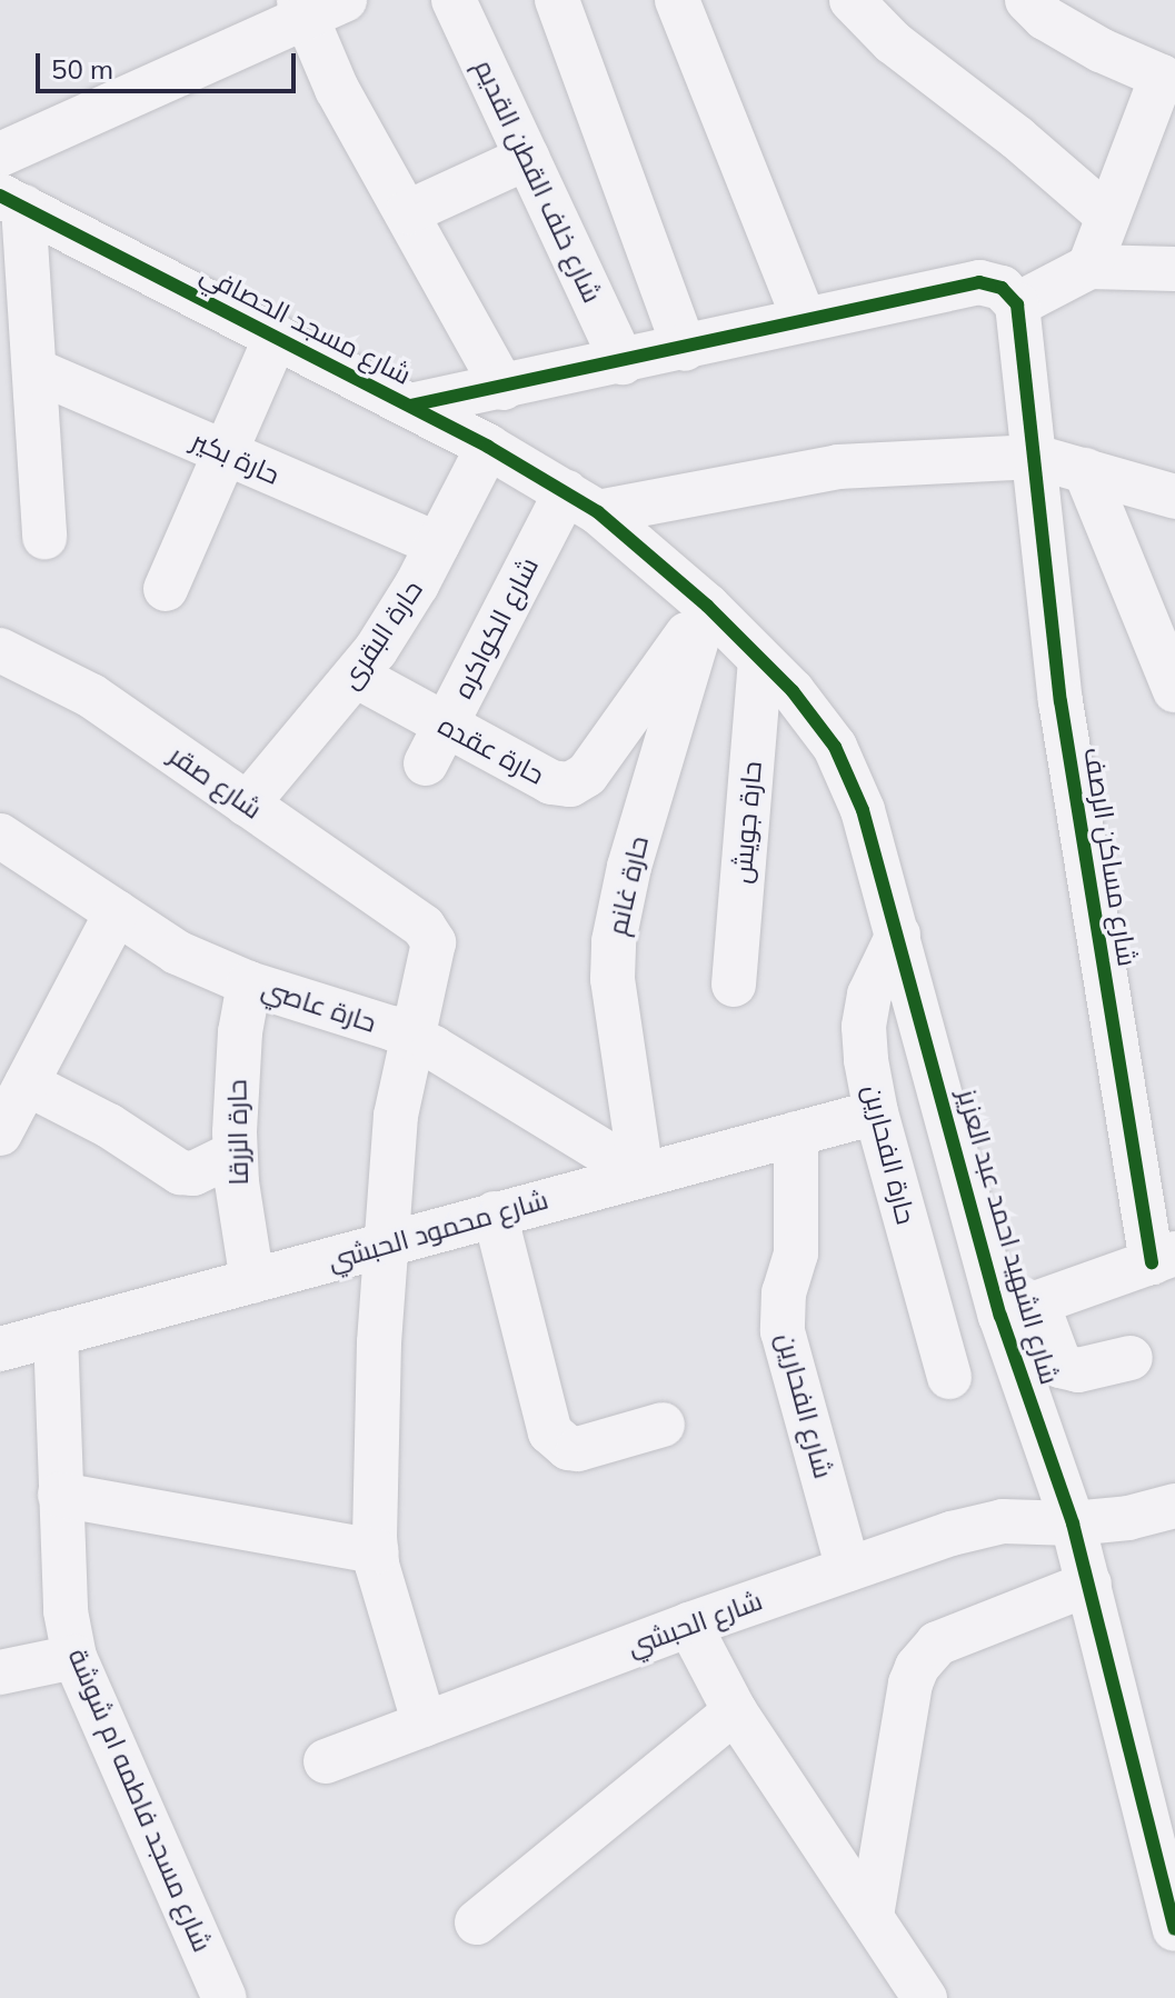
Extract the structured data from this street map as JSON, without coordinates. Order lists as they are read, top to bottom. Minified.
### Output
{"streets":{"street":["شارع خلف القطن القديم","شارع مسجد الحصافي","حارة بكير","شارع الكواكره","حارة البقرى","حارة عقده","شارع صقر","حارة جويش","شارع مساكن الرصف","حارة غانم","حارة عاصي","حارة الزرقا","حارة الفحارين","شارع محمود الحبشي","شارع الشهيد احمد عبد العزيز","شارع الفحارين","شارع الحبشي","شارع مسجد فاطمه ام شوشة"]},"crossings":[["شارع مسجد الحصافي","شارع الكواكره"],["شارع مسجد الحصافي","حارة البقرى"],["شارع مسجد الحصافي","حارة عقده"],["شارع مسجد الحصافي","حارة غانم"],["شارع مسجد الحصافي","شارع الشهيد احمد عبد العزيز"],["حارة بكير","حارة البقرى"],["شارع الكواكره","حارة عقده"],["حارة البقرى","حارة عقده"],["حارة البقرى","شارع صقر"],["حارة عقده","حارة غانم"],["حارة عقده","شارع الشهيد احمد عبد العزيز"],["شارع صقر","حارة عاصي"],["حارة جويش","شارع الشهيد احمد عبد العزيز"],["حارة غانم","حارة عاصي"],["حارة غانم","شارع محمود الحبشي"],["حارة غانم","شارع الشهيد احمد عبد العزيز"],["حارة عاصي","حارة الزرقا"],["حارة عاصي","شارع محمود الحبشي"],["حارة الزرقا","شارع محمود الحبشي"],["حارة الفحارين","شارع محمود الحبشي"],["حارة الفحارين","شارع الشهيد احمد عبد العزيز"],["شارع محمود الحبشي","شارع الفحارين"],["شارع محمود الحبشي","شارع مسجد فاطمه ام شوشة"],["شارع الشهيد احمد عبد العزيز","شارع الحبشي"],["شارع الفحارين","شارع الحبشي"]],"scale_bar":"50 m"}
